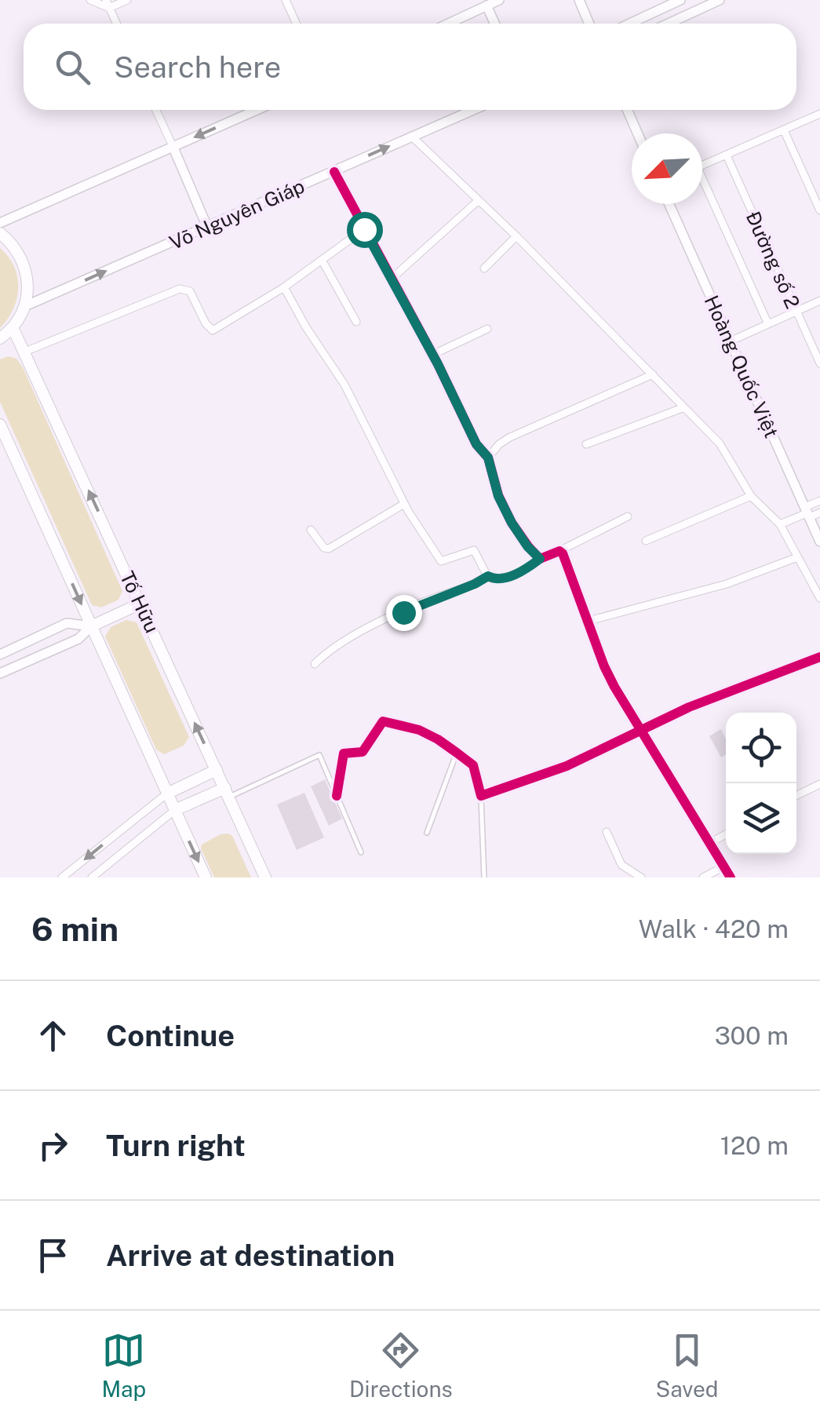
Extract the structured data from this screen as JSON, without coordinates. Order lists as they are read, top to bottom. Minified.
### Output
{"streets":{"main road":["Tố Hữu"],"street":["Võ Nguyên Giáp","Đường số 2","Hoàng Quốc Việt"]},"one_way":["Võ Nguyên Giáp"],"north":"bottom left","page":{"search":"Search here","heading":["6 min","Walk · 420 m"],"list":[["Continue","300 m"],["Turn right","120 m"],"Arrive at destination"],"nav":["Map","Directions","Saved"]}}
